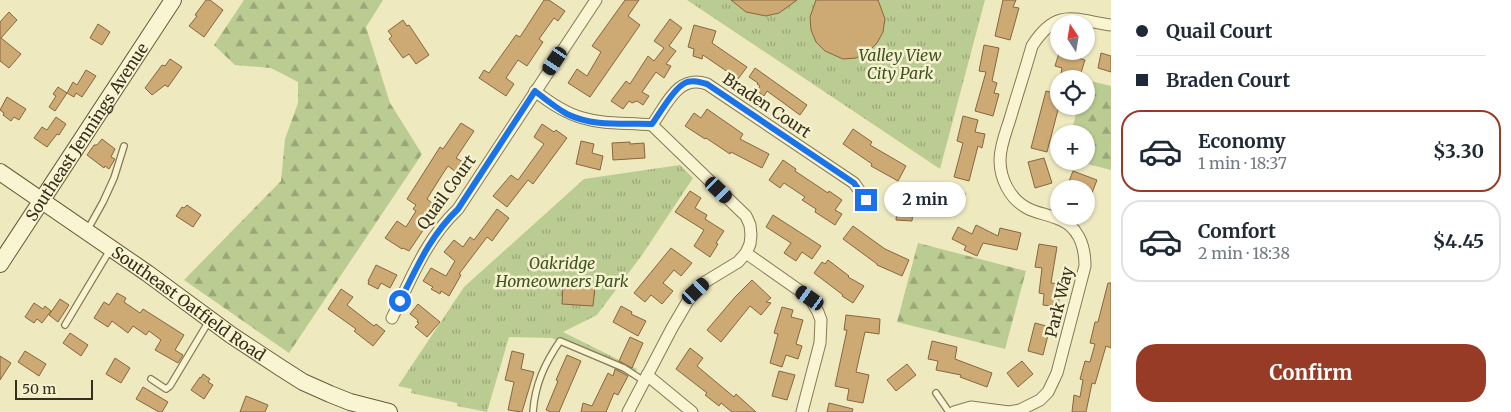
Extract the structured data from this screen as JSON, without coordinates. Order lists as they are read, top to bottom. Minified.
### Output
{"streets":{"main road":["Southeast Jennings Avenue","Southeast Oatfield Road"],"street":["Braden Court","Quail Court","Park Way"]},"crossings":[["Southeast Jennings Avenue","Southeast Oatfield Road"]],"parks":["Valley View City Park","Oakridge Homeowners Park"],"scale_bar":"50 m","north":"top","page":{"banner":["Quail Court","Braden Court"],"map_buttons":["+","−"],"list":[{"name":"Economy","note":"1 min · 18:37","value":"$3.30"},{"name":"Comfort","note":"2 min · 18:38","value":"$4.45"}],"bubble":"2 min","buttons":"Confirm","scale":"50 m"}}
